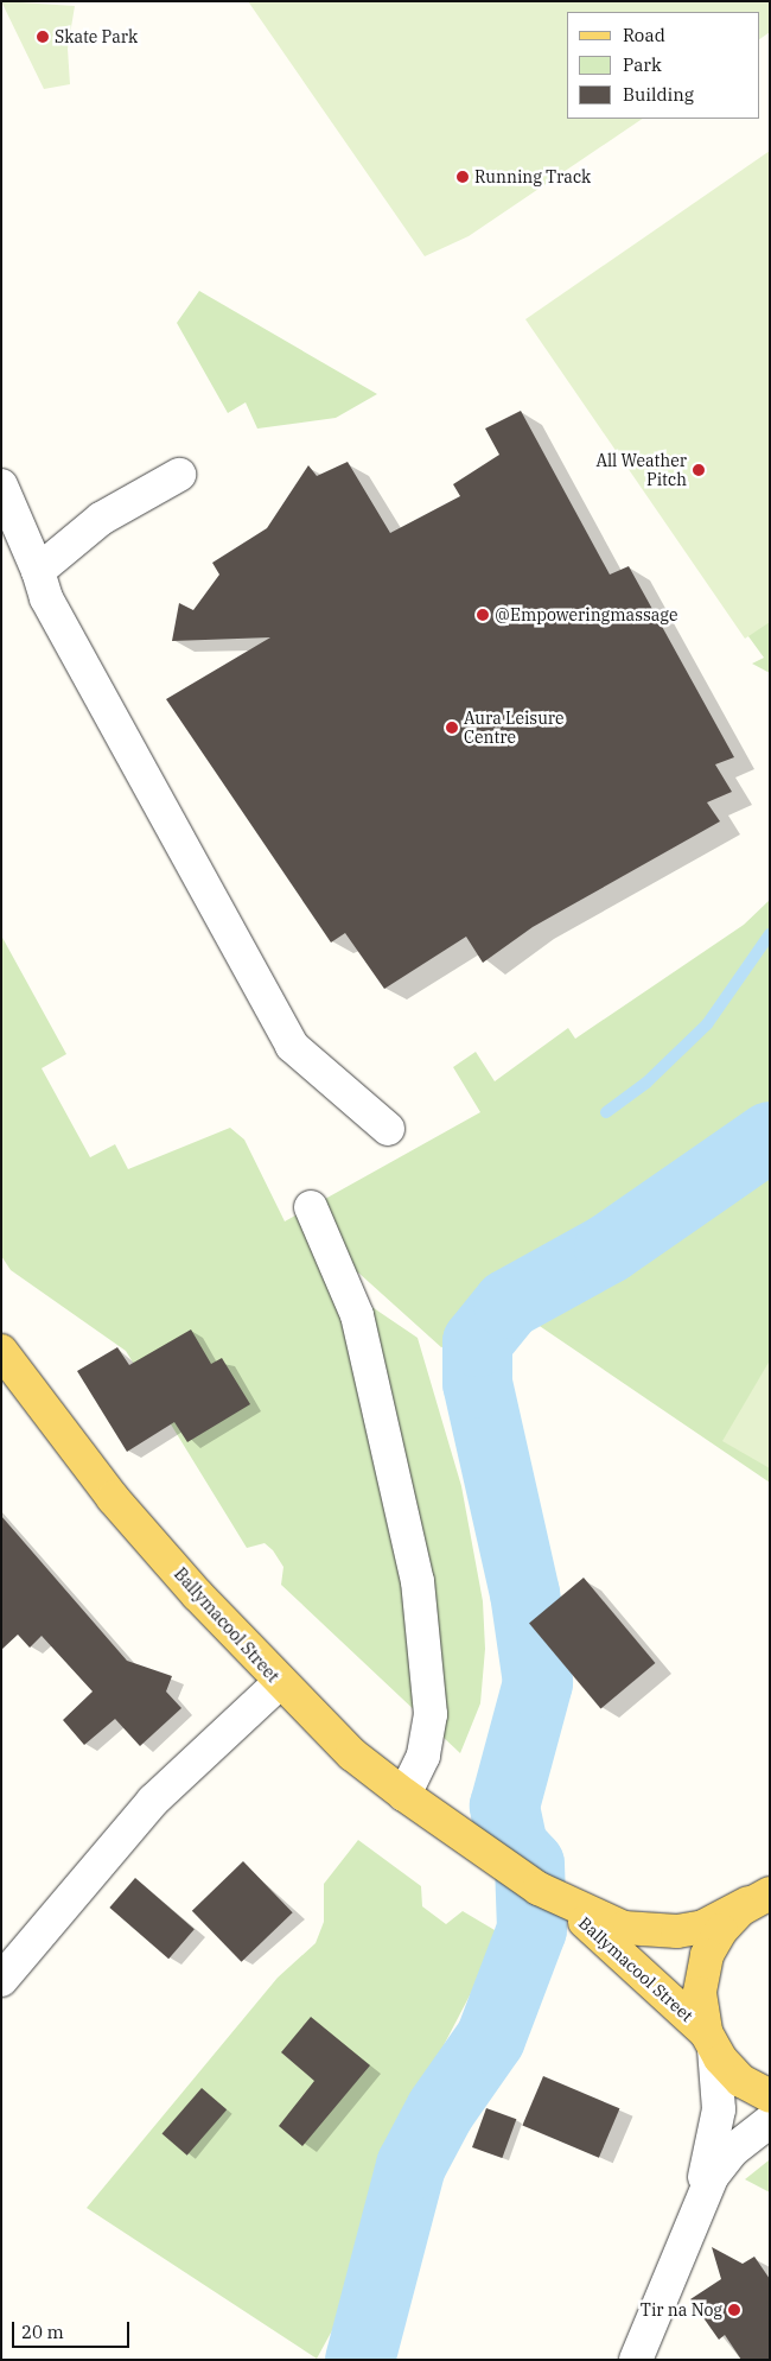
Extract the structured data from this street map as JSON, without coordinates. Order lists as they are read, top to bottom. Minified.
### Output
{"streets":{"main road":["Ballymacool Street"]},"places":["Skate Park","Running Track","All Weather Pitch","@Empoweringmassage","Aura Leisure Centre","Tir na Nog"],"legend":["Road","Park","Building"],"scale_bar":"20 m"}
